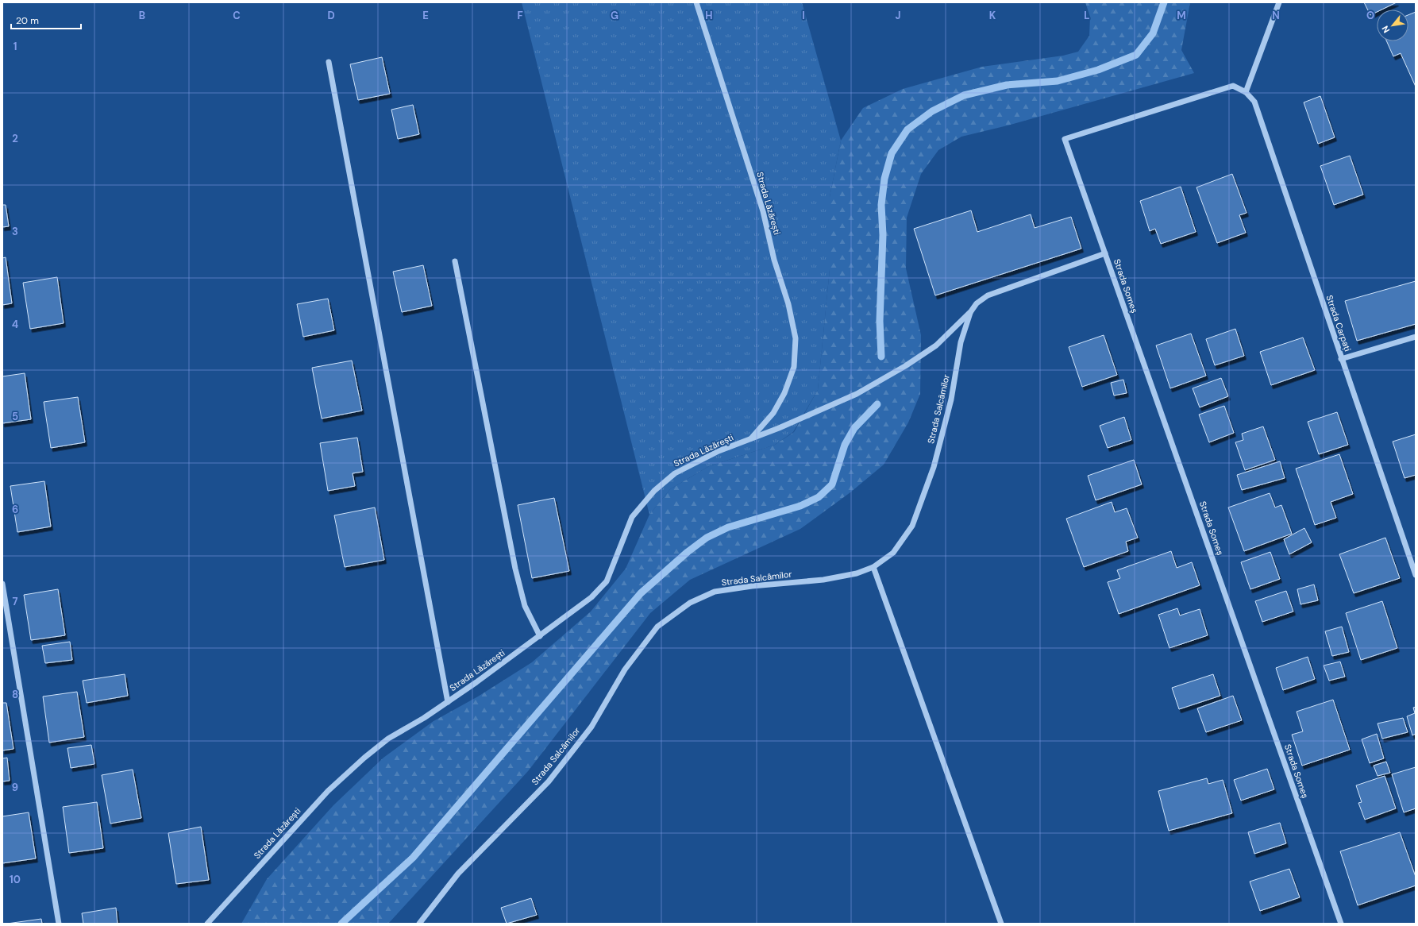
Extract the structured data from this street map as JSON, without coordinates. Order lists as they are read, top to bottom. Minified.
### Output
{"streets":{"street":["Strada Lăzărești","Strada Someș","Strada Carpați","Strada Salcâmilor"]},"crossings":[["Strada Lăzărești","Strada Someș"],["Strada Lăzărești","Strada Salcâmilor"],["Strada Someș","Strada Carpați"]],"scale_bar":"20 m","north":"bottom left","grid":{"columns":["B","C","D","E","F","G","H","I","J","K","L","M","N","O"],"rows":["1","2","3","4","5","6","7","8","9","10"]}}
